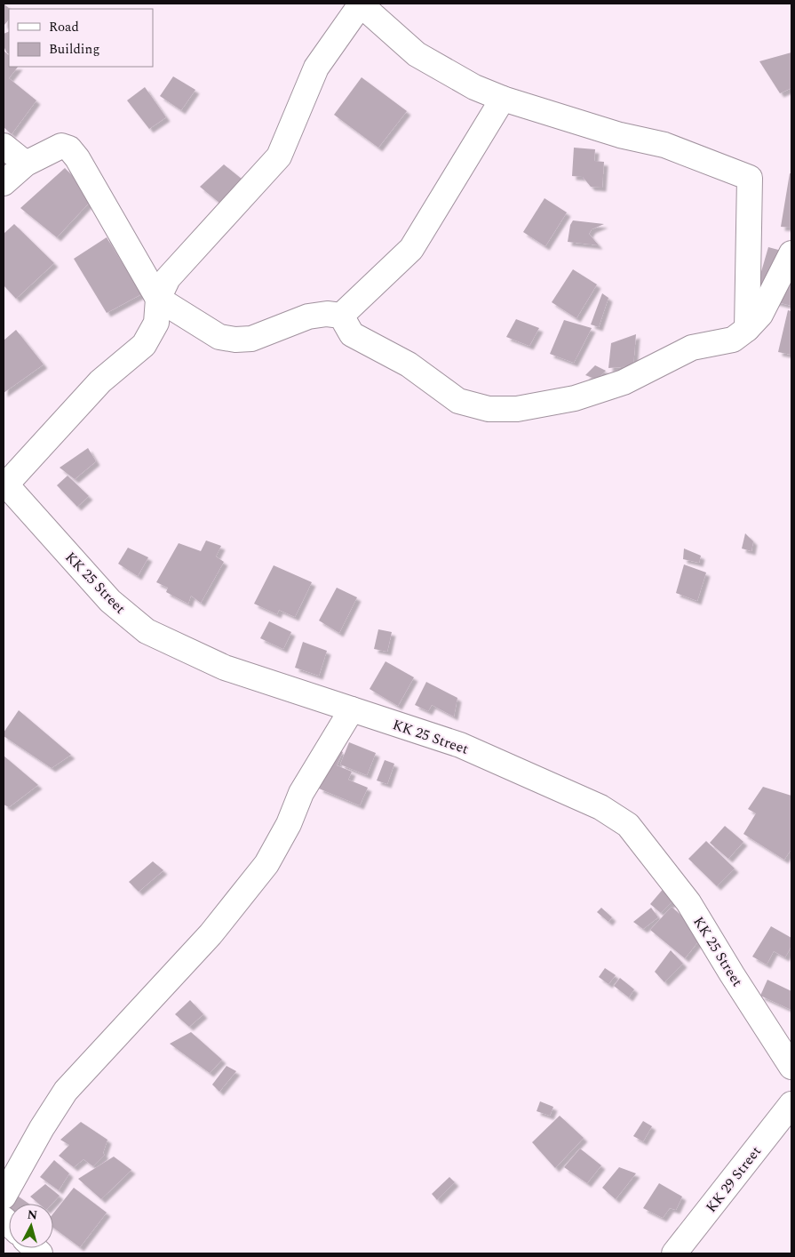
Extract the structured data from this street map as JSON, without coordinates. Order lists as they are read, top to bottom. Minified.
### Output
{"streets":{"street":["KK 25 Street","KK 29 Street"]},"legend":["Road","Building"],"north":"top"}
